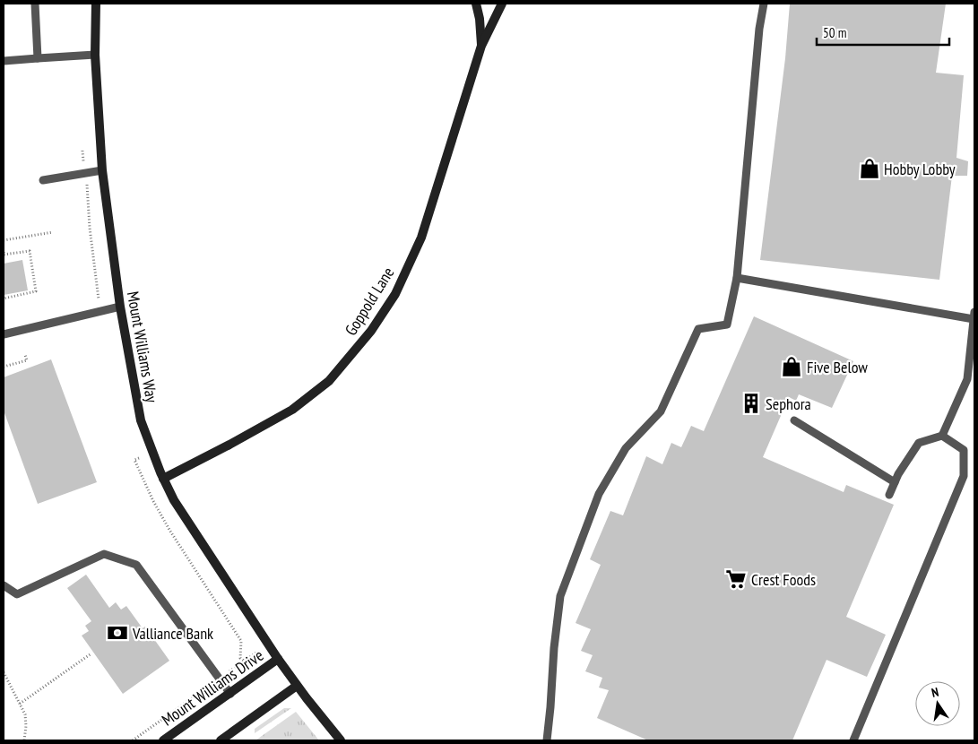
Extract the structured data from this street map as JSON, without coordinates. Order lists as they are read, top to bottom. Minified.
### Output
{"streets":{"street":["Goppold Lane","Mount Williams Way","Mount Williams Drive"]},"crossings":[["Goppold Lane","Mount Williams Way"],["Mount Williams Way","Mount Williams Drive"]],"places":{"shop":["Hobby Lobby","Five Below"],"building":["Sephora"],"supermarket":["Crest Foods"],"bank":["Valliance Bank"]},"scale_bar":"50 m","north":"top"}
